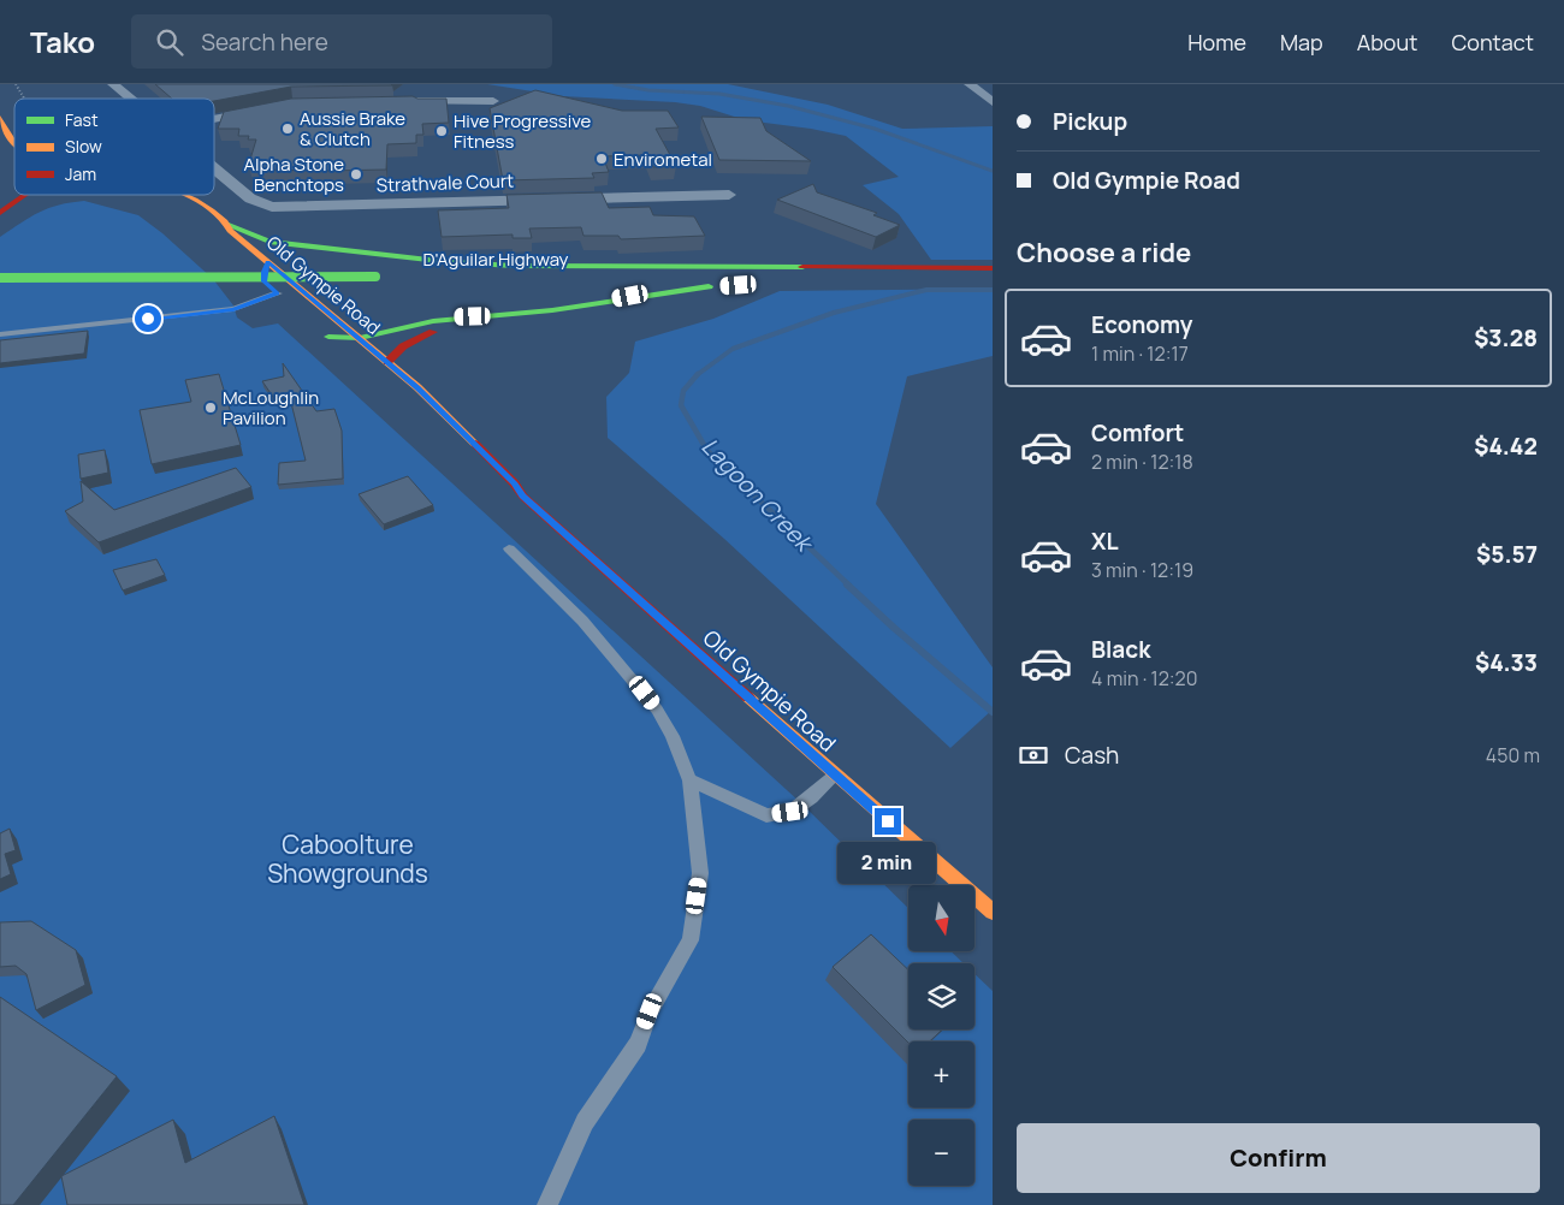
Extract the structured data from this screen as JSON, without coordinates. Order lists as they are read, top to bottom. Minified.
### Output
{"streets":{"main road":["D'Aguilar Highway","Old Gympie Road"],"street":["Strathvale Court"]},"water":["Lagoon Creek"],"parks":["Caboolture Showgrounds"],"places":["Aussie Brake & Clutch","Hive Progressive Fitness","Envirometal","Alpha Stone Benchtops","McLoughlin Pavilion"],"legend":["Fast","Slow","Jam"],"north":"bottom","page":{"header":"Tako","search":"Search here","nav":["Home","Map","About","Contact"],"banner":["Pickup","Old Gympie Road"],"heading":"Choose a ride","list":[{"name":"Economy","note":"1 min · 12:17","value":"$3.28"},{"name":"Comfort","note":"2 min · 12:18","value":"$4.42"},{"name":"XL","note":"3 min · 12:19","value":"$5.57"},{"name":"Black","note":"4 min · 12:20","value":"$4.33"}],"pay":["Cash","450 m"],"bubble":"2 min","map_buttons":["+","−"],"buttons":"Confirm"}}
